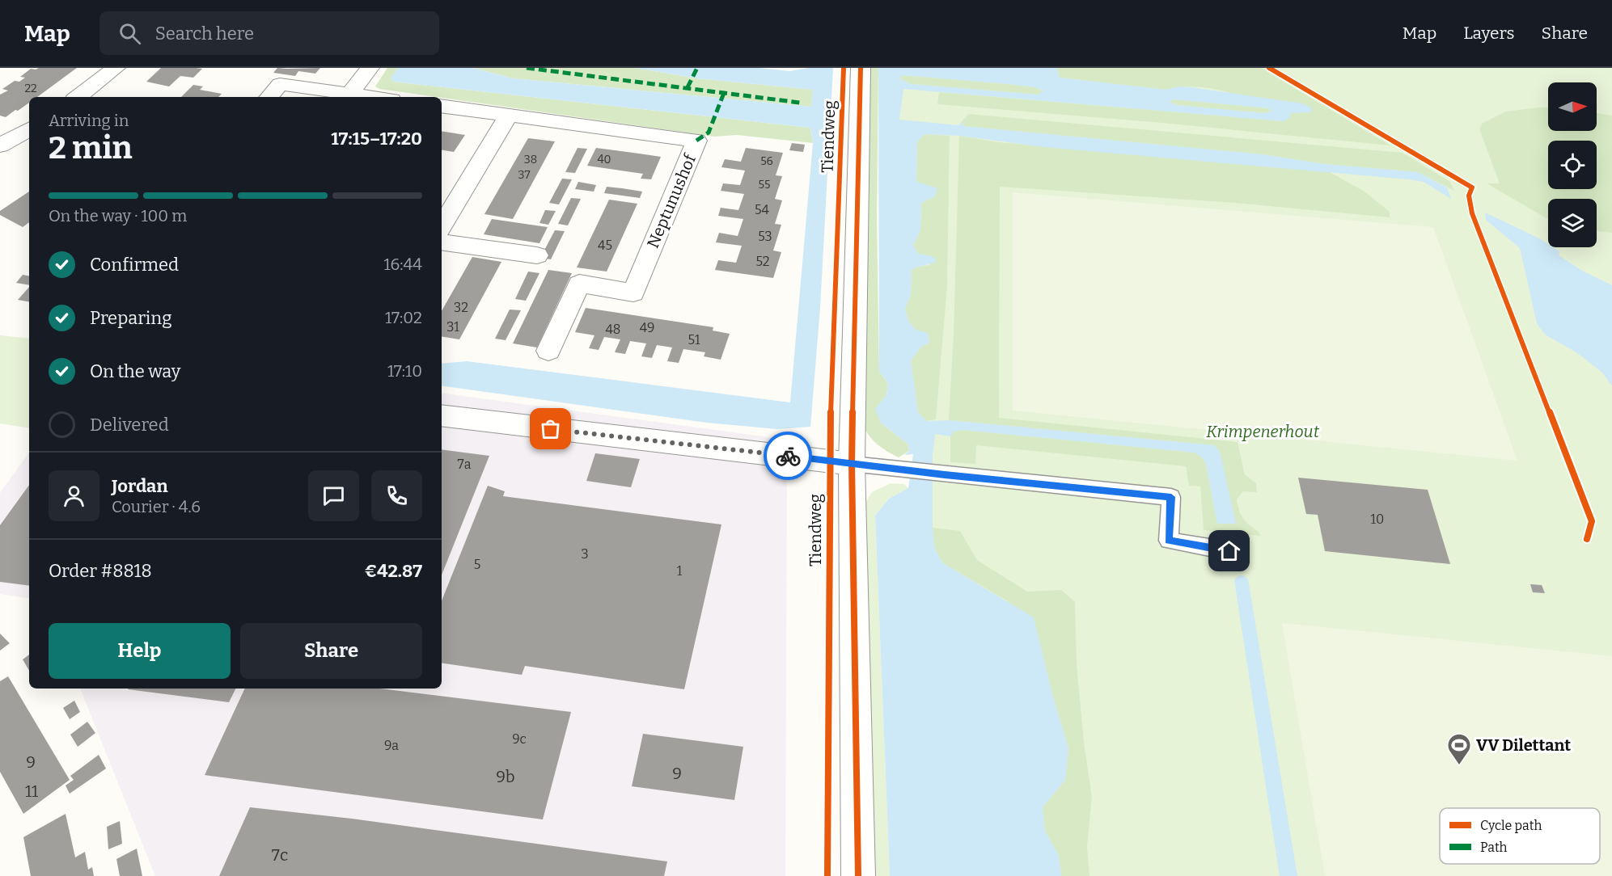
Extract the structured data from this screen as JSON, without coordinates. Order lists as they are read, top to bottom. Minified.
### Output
{"streets":{"street":["Tiendweg","Neptunushof"]},"parks":["Krimpenerhout"],"places":{"sports":["VV Dilettant"]},"house_numbers":["22","38","40","56","37","55","54","53","45","52","32","31","49","48","51","7a","10","3","5","1","9c","9a","9","9","9b","11","7c"],"legend":["Cycle path","Path"],"north":"right","page":{"header":"Map","search":"Search here","nav":["Map","Layers","Share"],"heading":["2 min","Arriving in","17:15–17:20"],"panel":["Jordan","Courier · 4.6","Order #8818","€42.87"],"bar":"On the way · 100 m","list":[["Confirmed","16:44"],["Preparing","17:02"],["On the way","17:10"],"Delivered"],"buttons":["Help","Share"]}}
